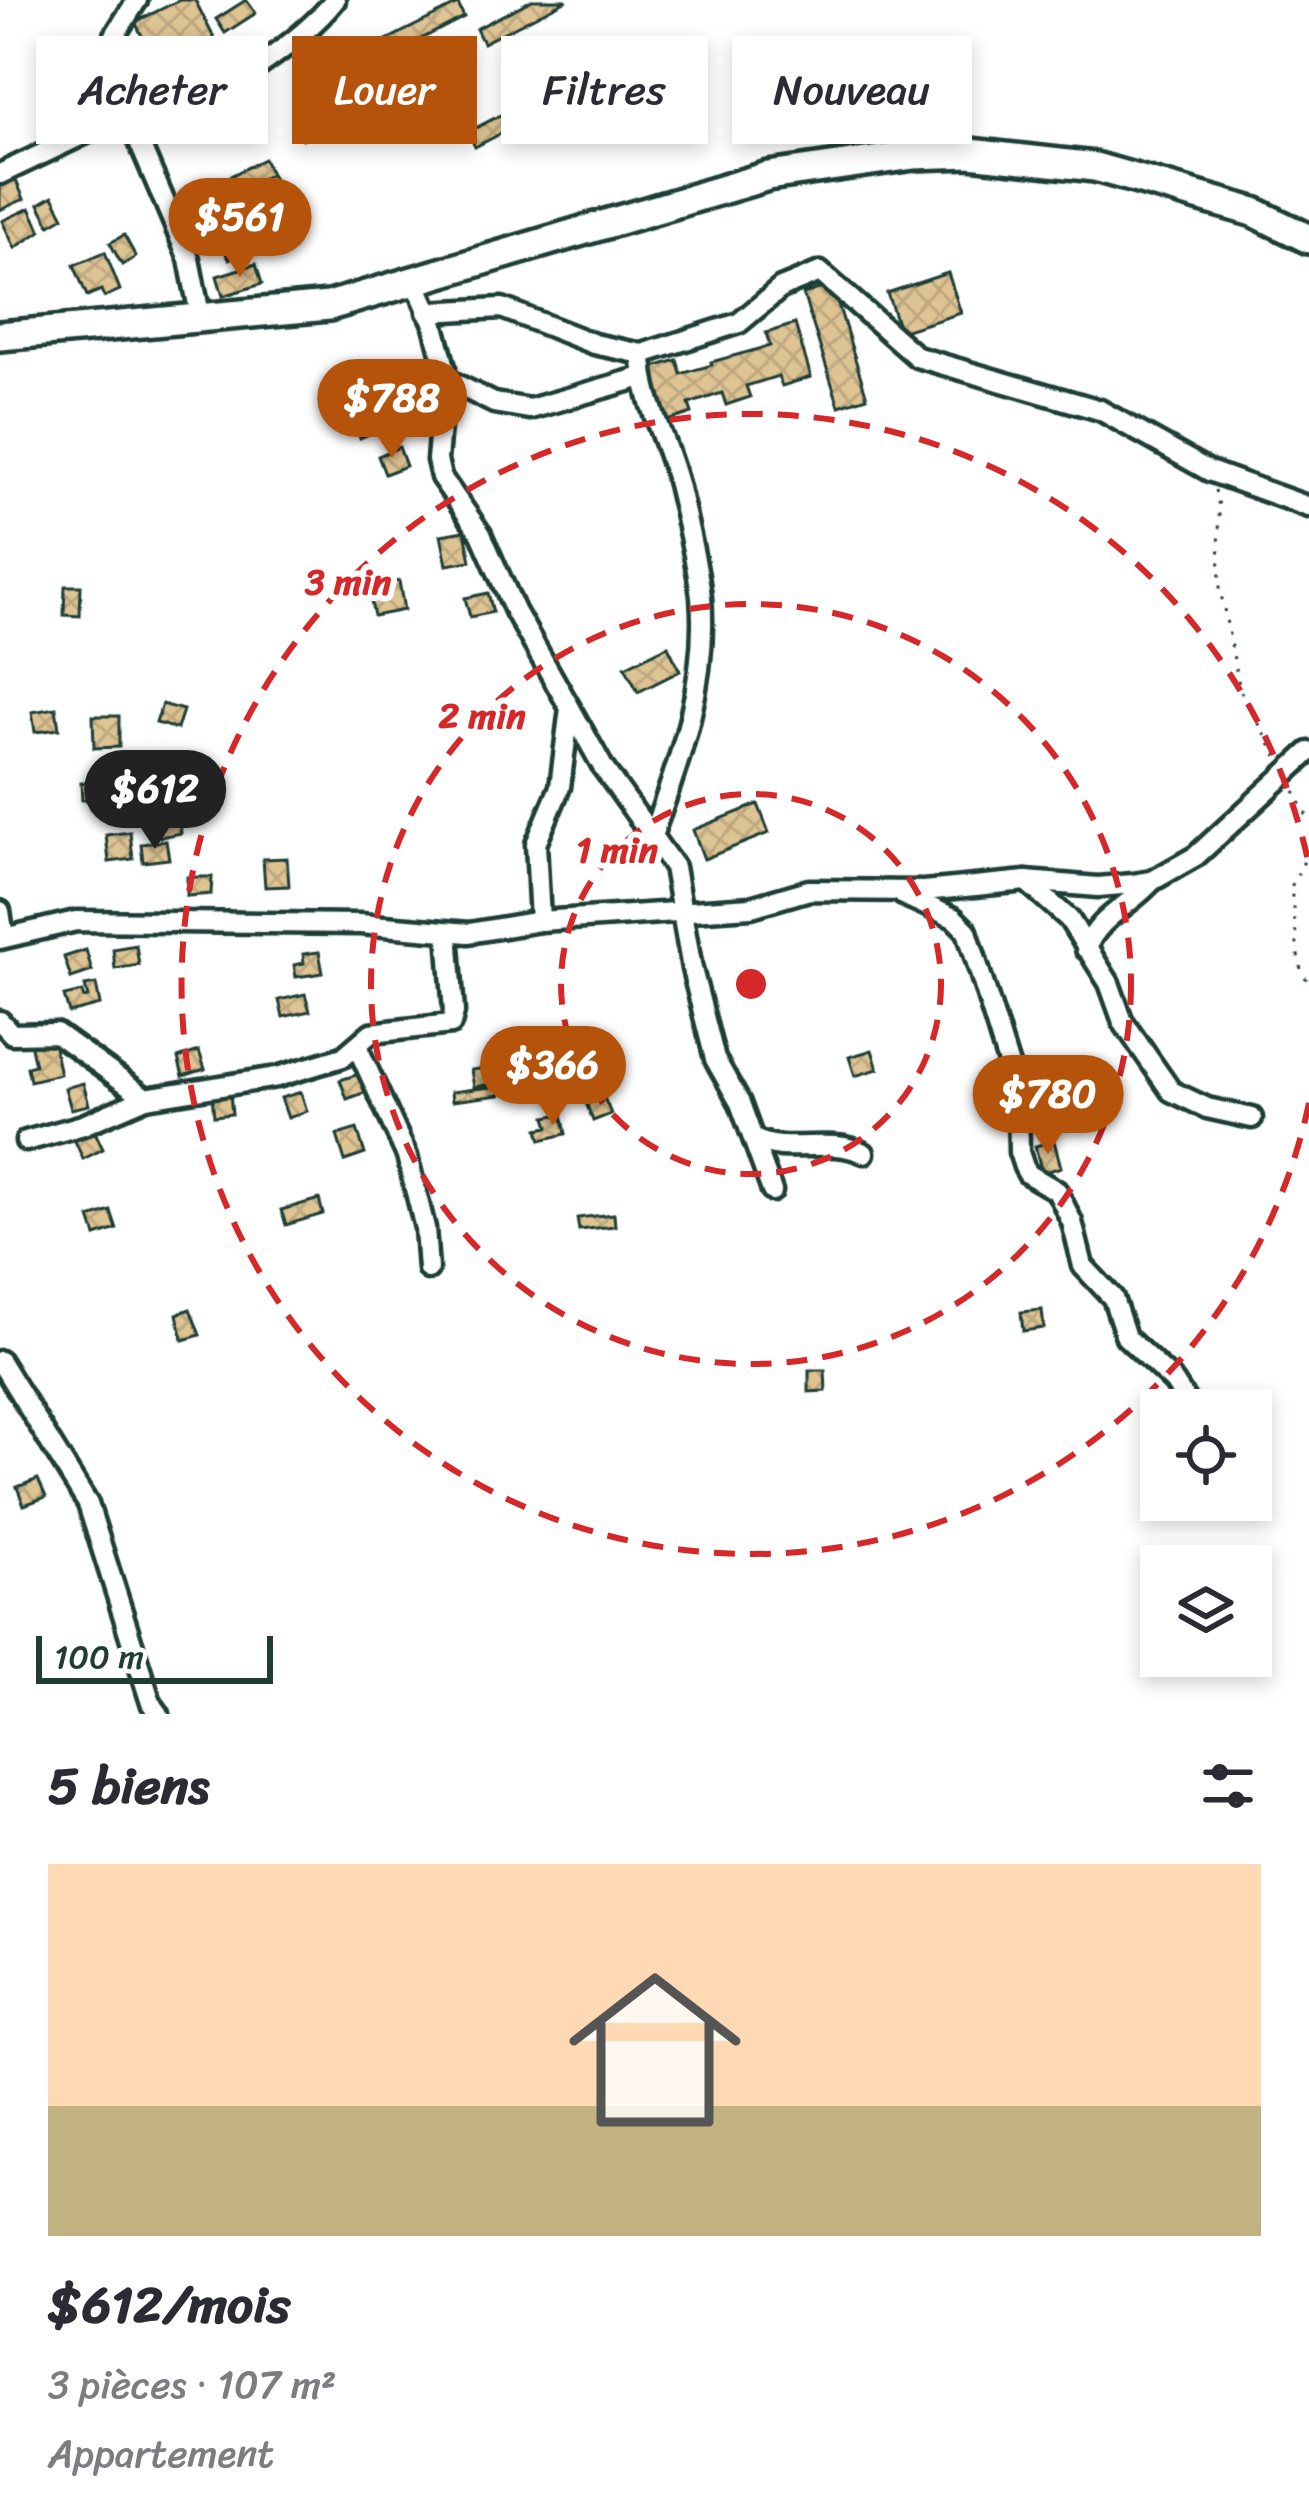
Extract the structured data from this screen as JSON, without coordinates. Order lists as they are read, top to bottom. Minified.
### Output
{"scale_bar":"100 m","page":{"chip":["Acheter","Louer","Filtres","Nouveau"],"price":["$561","$788","$612","$366","$780"],"scale":"100 m","heading":"5 biens","list":[{"name":"$612/mois","note":"3 pièces · 107 m² · Appartement"}]},"rings":["3 min","2 min","1 min"]}
